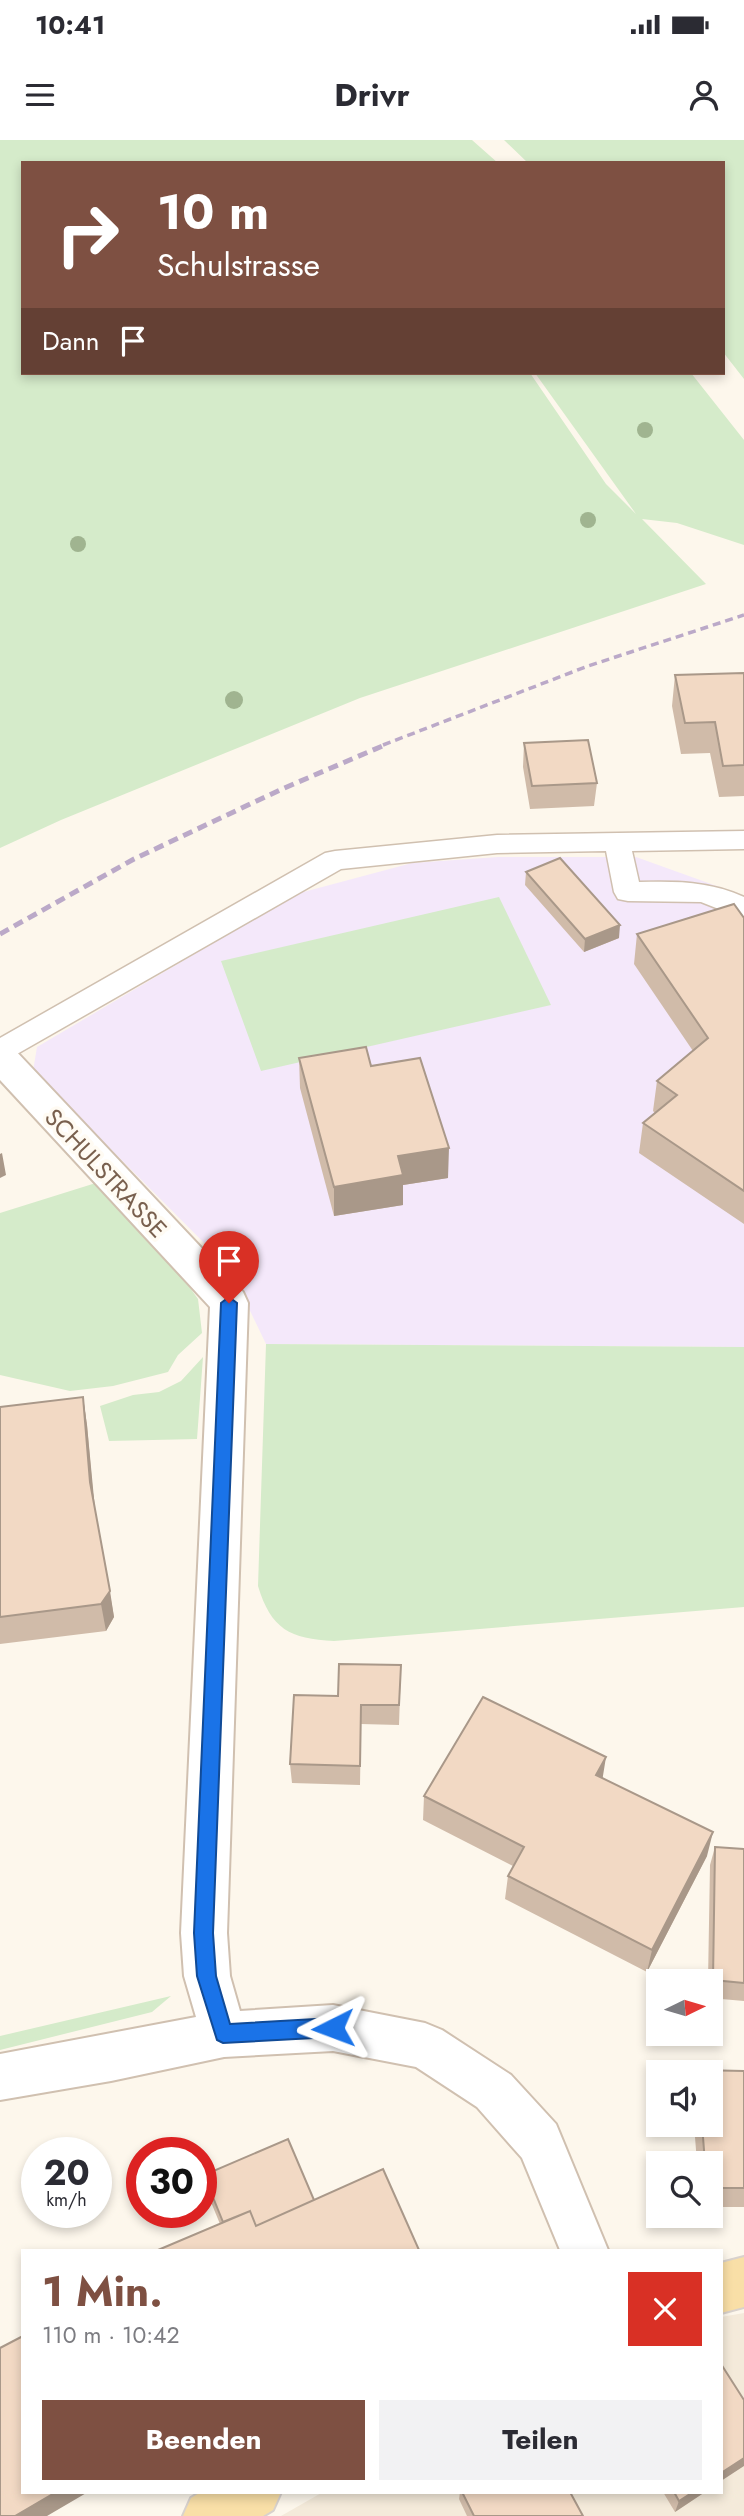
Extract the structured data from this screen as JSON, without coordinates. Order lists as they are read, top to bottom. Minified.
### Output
{"streets":{"street":["SCHULSTRASSE"]},"north":"right","page":{"status":"10:41","header":"Drivr","turn":["10 m","Schulstrasse"],"then":"Dann","speed":"20 km/h","limit":"30","heading":["1 Min.","110 m · 10:42"],"buttons":["Beenden","Teilen"]}}
